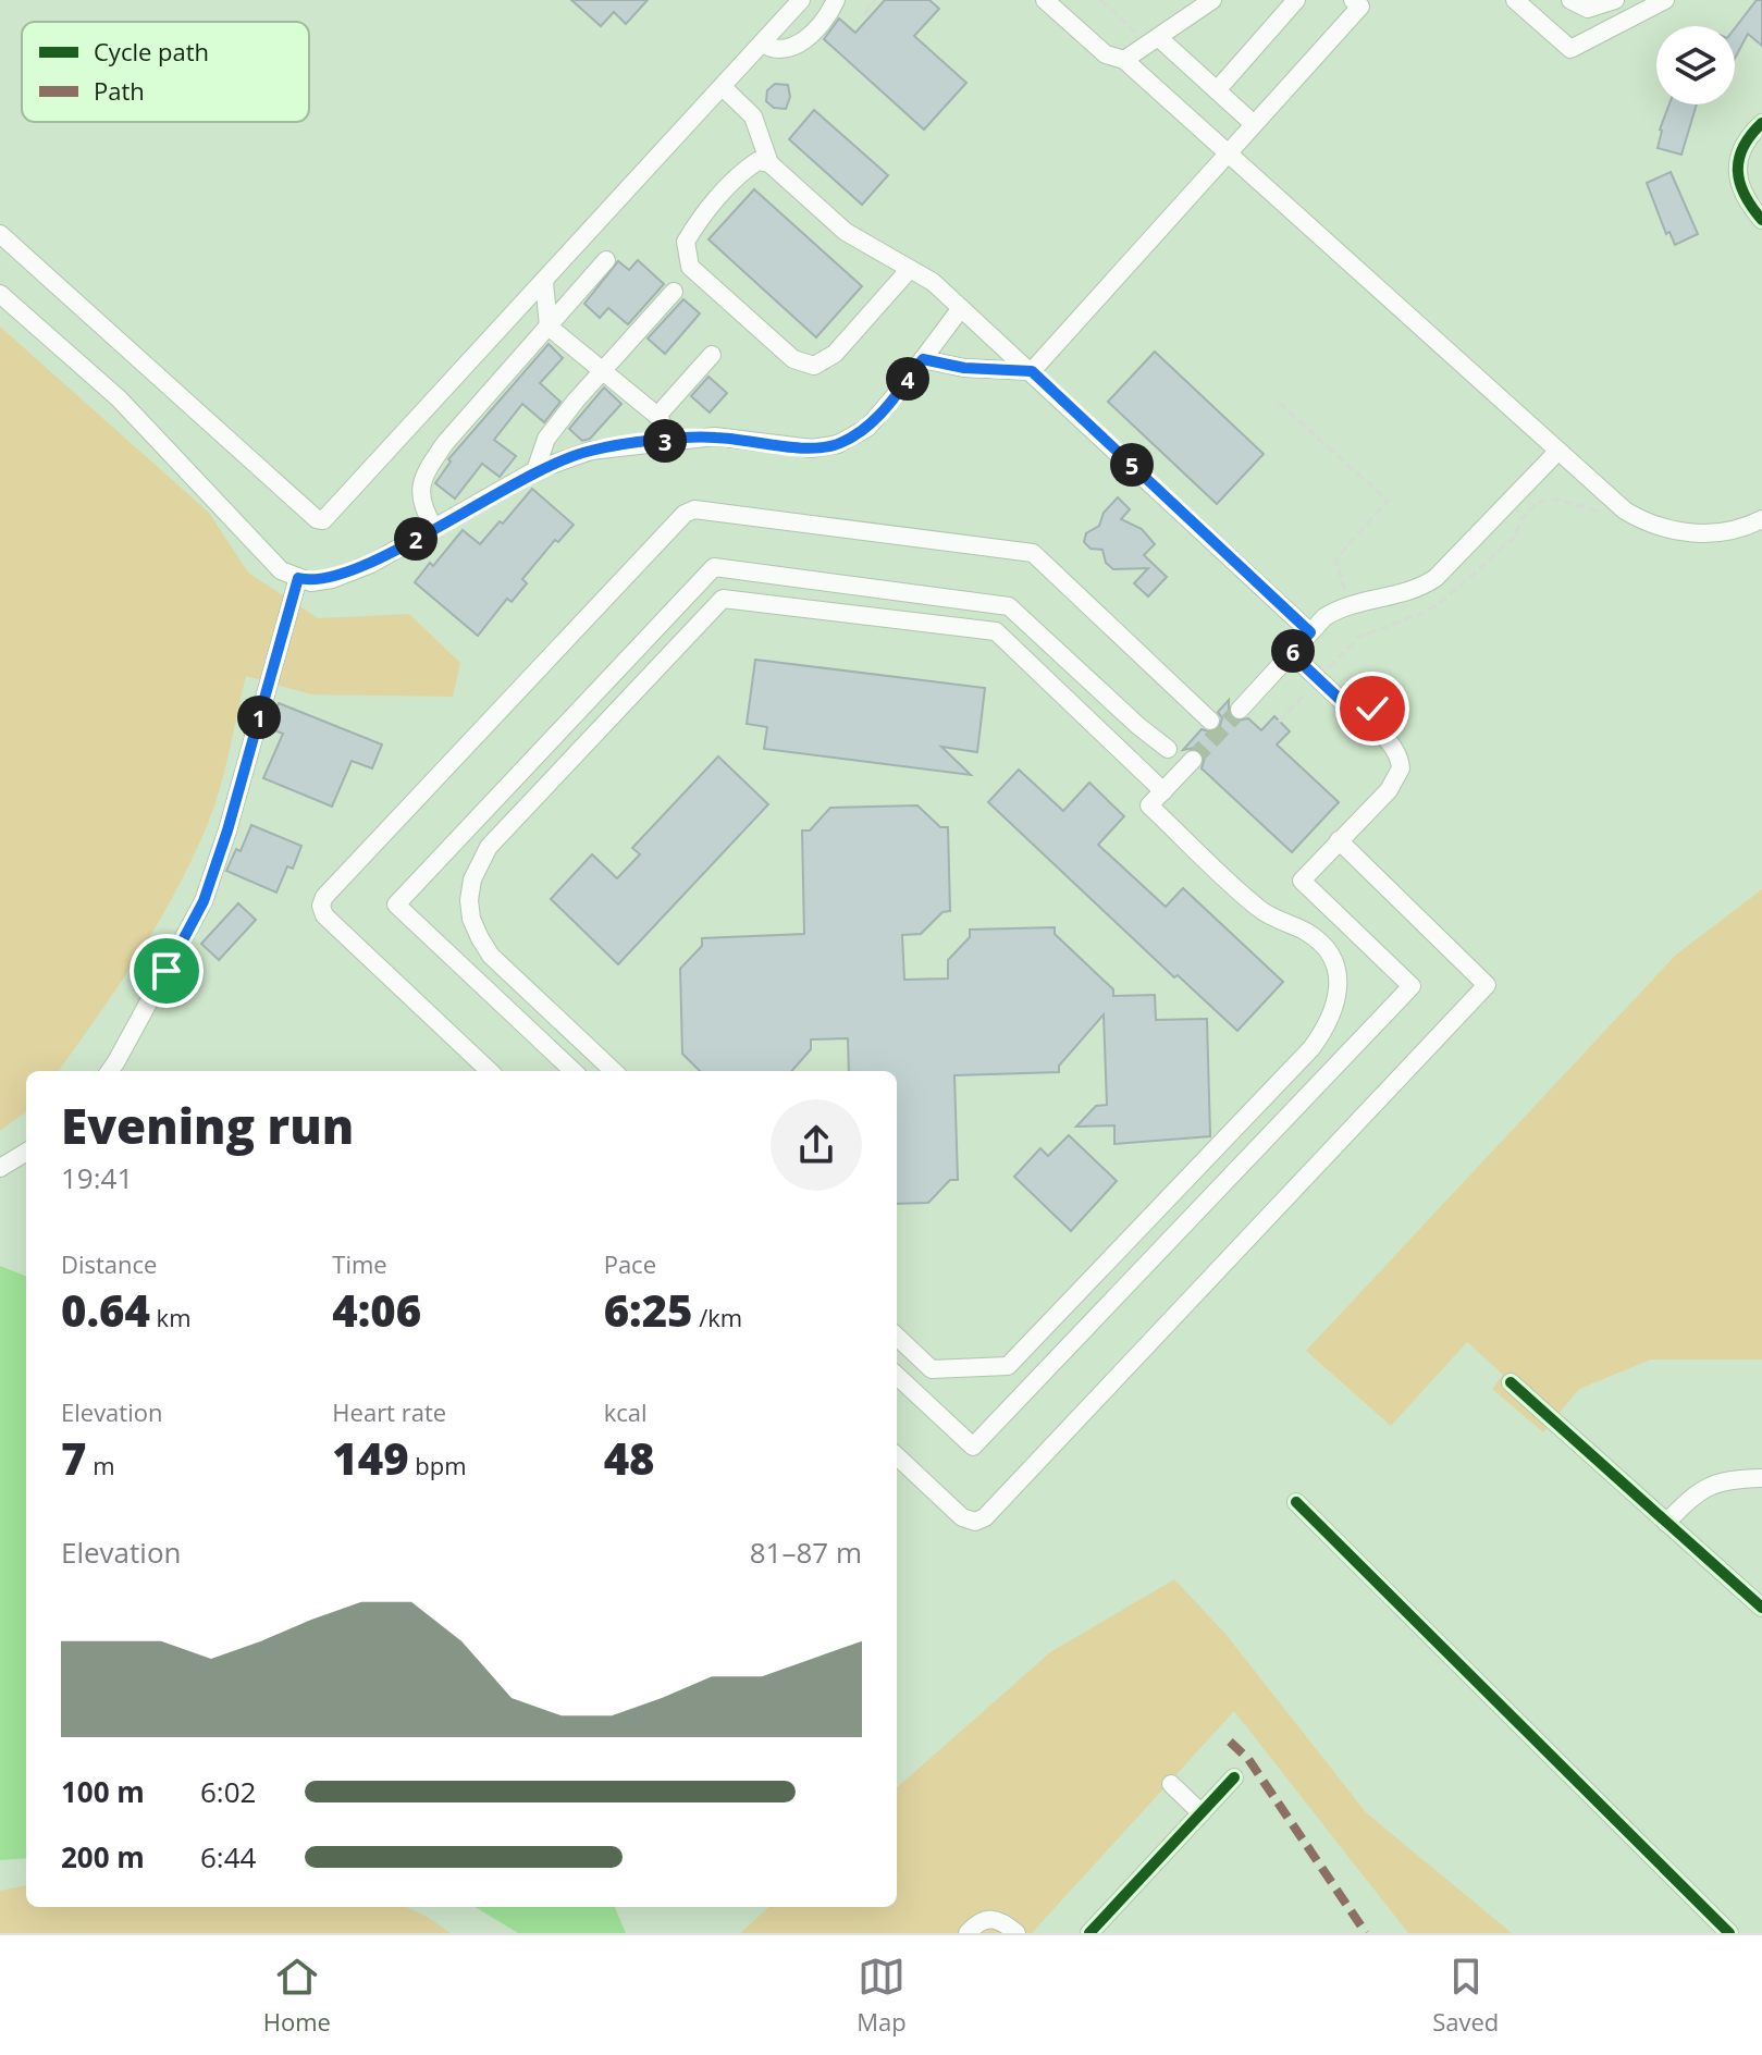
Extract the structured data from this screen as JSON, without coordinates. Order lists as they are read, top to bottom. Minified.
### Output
{"legend":["Cycle path","Path"],"page":{"pins":["4","3","5","2","6","1"],"heading":["Evening run","19:41"],"stats":[["Distance","0.64 km"],["Time","4:06"],["Pace","6:25 /km"],["Elevation","7 m"],["Heart rate","149 bpm"],["kcal","48"]],"chart":["Elevation","81–87 m"],"list":[{"name":"100 m","note":"6:02"},{"name":"200 m","note":"6:44"}],"tabs":["Home","Map","Saved"]}}
